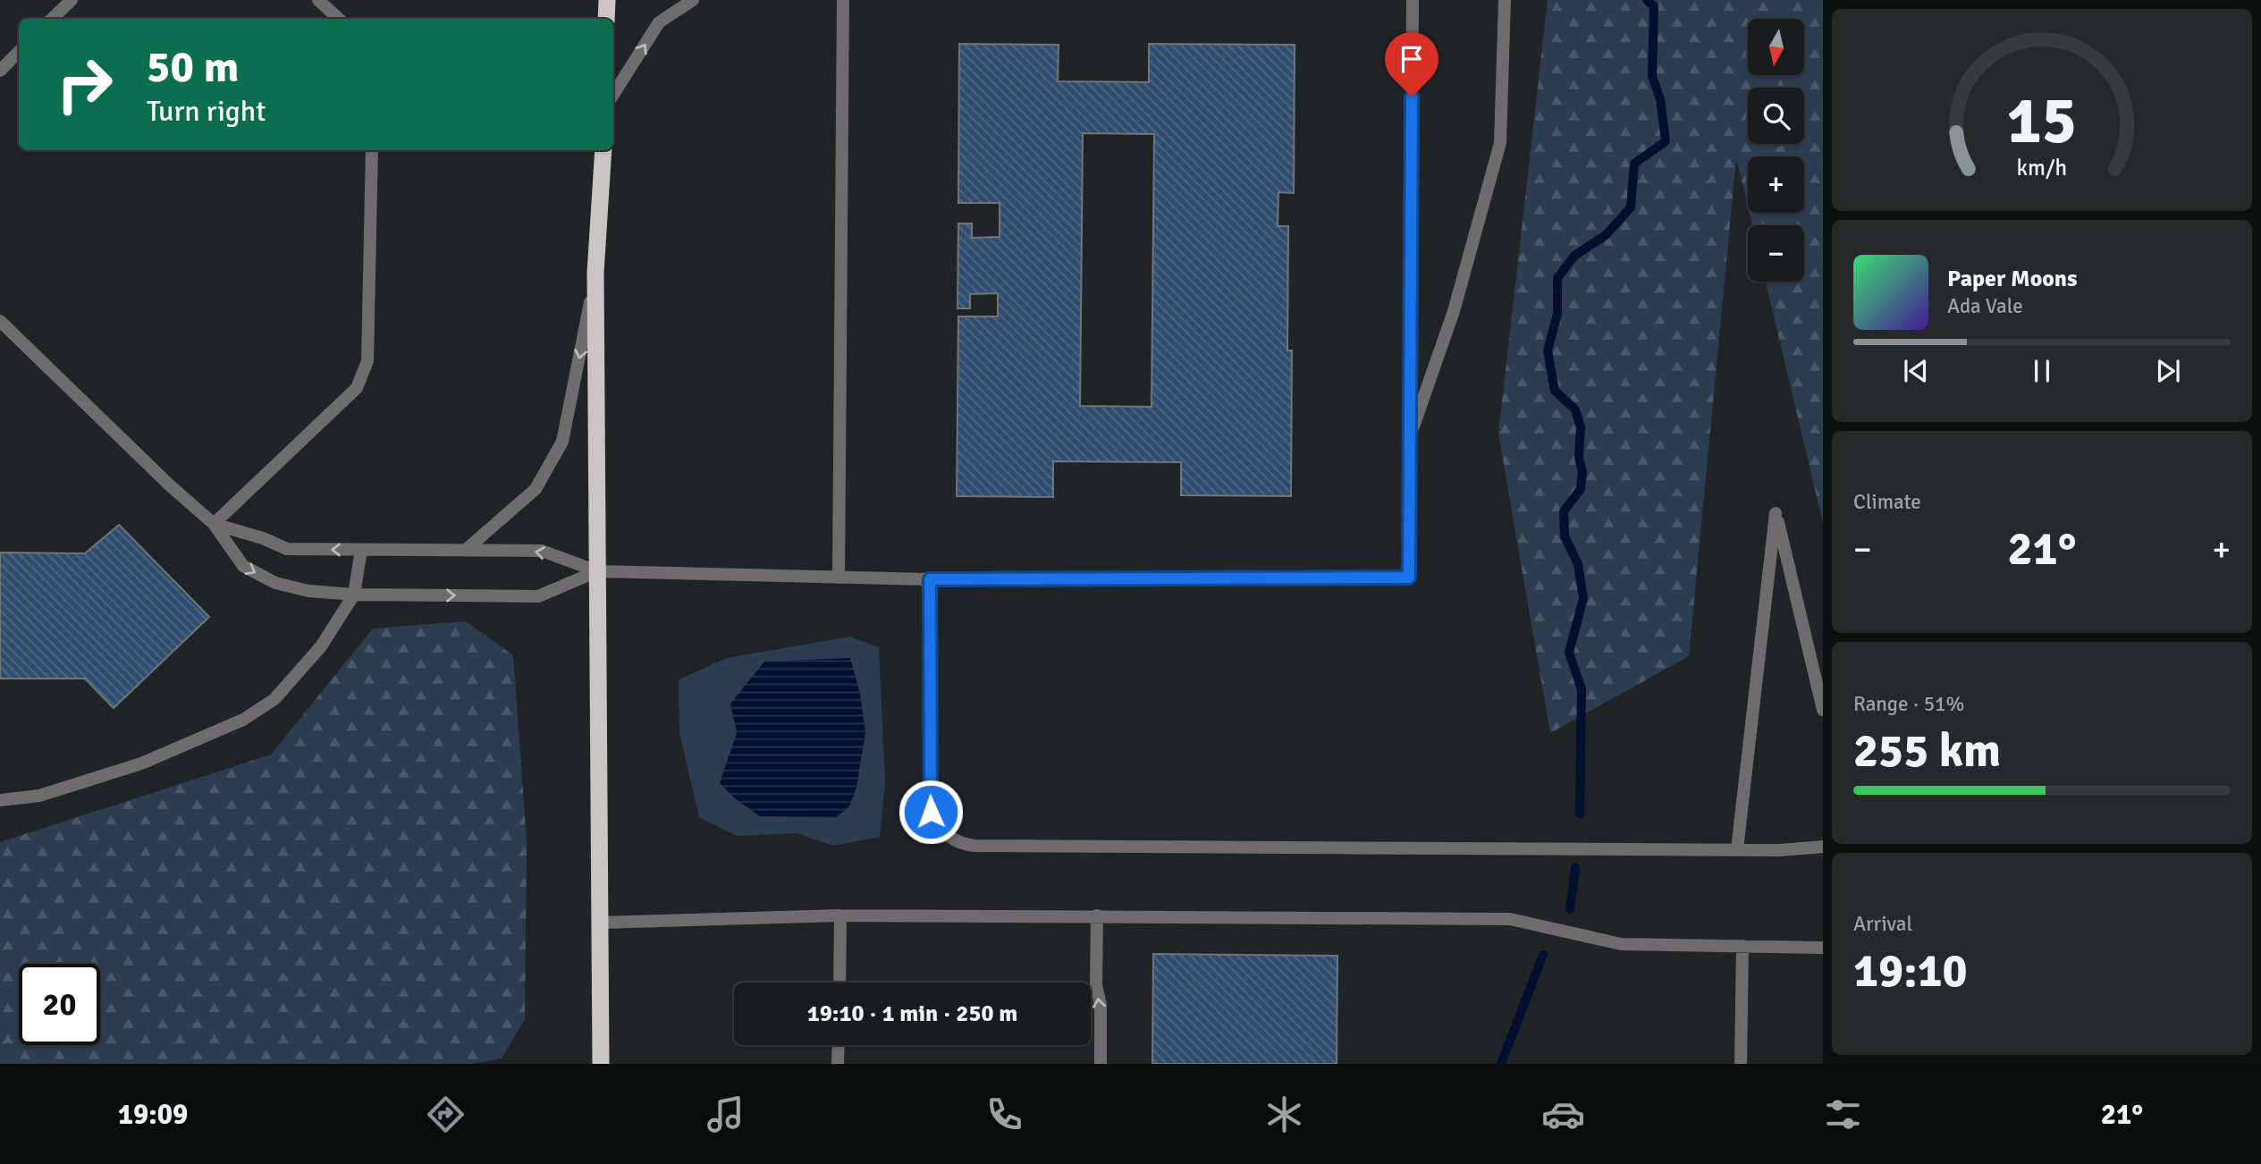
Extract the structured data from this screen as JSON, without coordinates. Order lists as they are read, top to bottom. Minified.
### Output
{"north":"bottom","page":{"map_buttons":["+","−"],"turn":["50 m","Turn right"],"song":["Paper Moons","Ada Vale"],"tile":["Climate",["Range · 51%","255 km"],["Arrival","19:10"]],"heat":["−","21°","+"],"limit":"20","trip":"19:10 · 1 min · 250 m","tabs":["19:09","21°"],"gauge":["15","km/h"]}}
